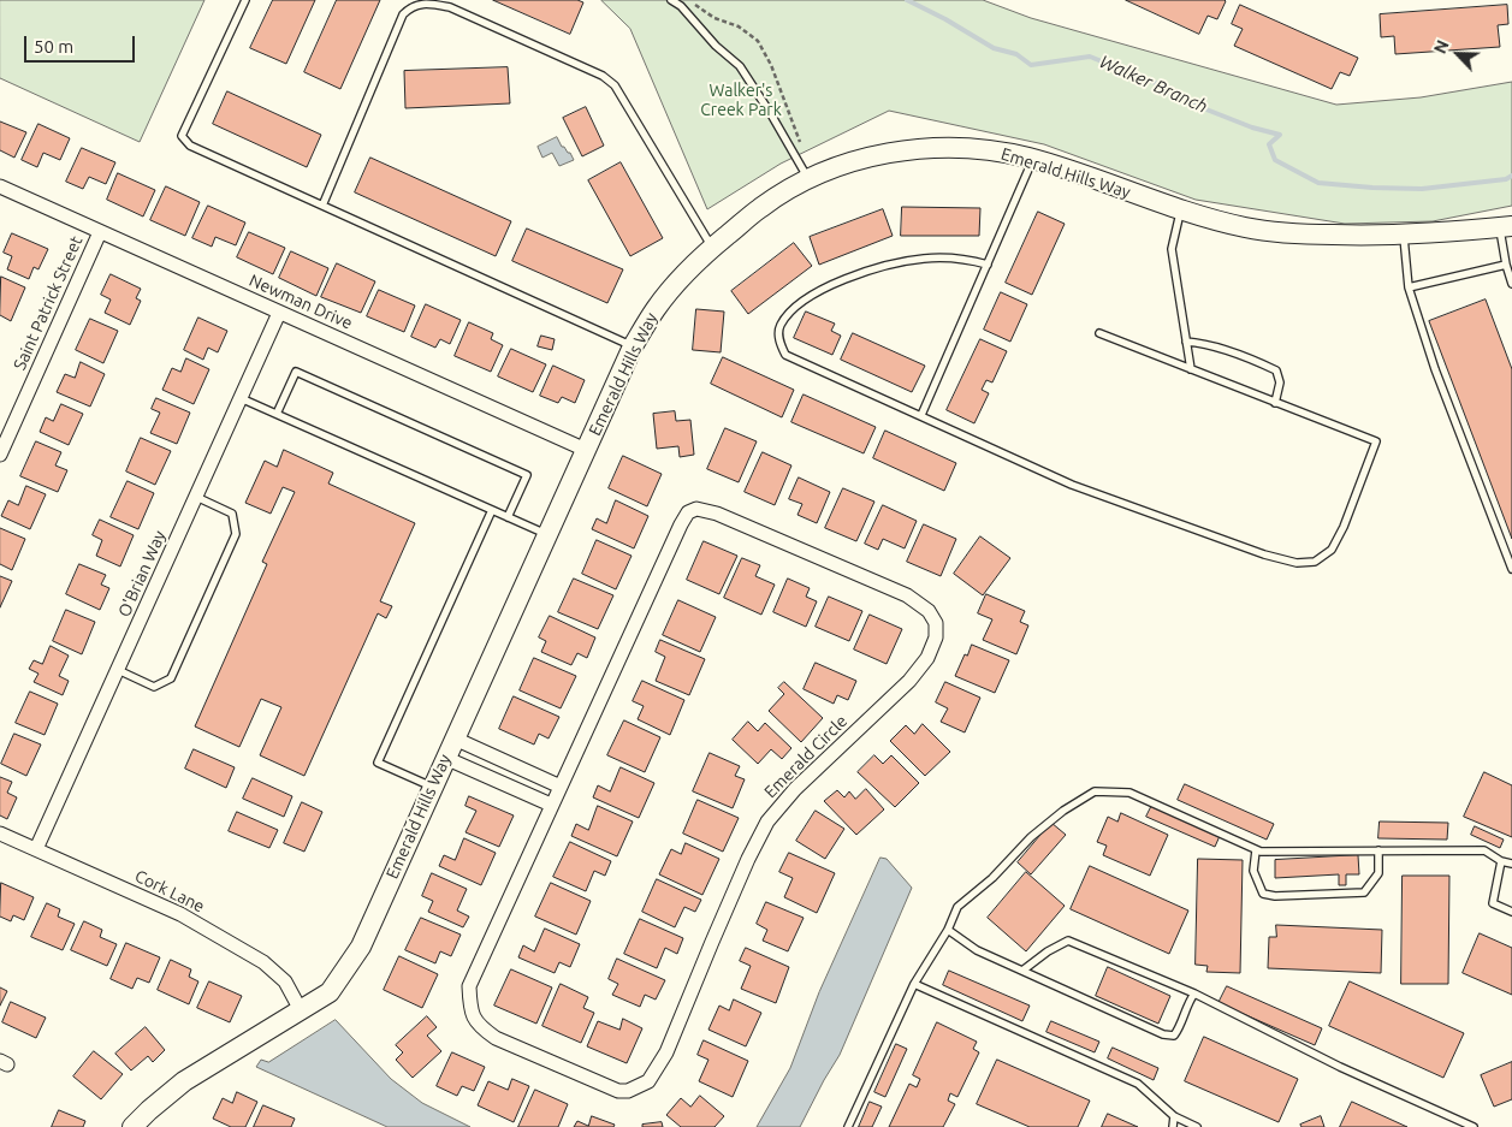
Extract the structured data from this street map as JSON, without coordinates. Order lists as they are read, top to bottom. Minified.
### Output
{"streets":{"street":["Emerald Hills Way","Newman Drive","Saint Patrick Street","O'Brian Way","Emerald Circle","Cork Lane"]},"crossings":[["Emerald Hills Way","Newman Drive"],["Emerald Hills Way","Cork Lane"],["Newman Drive","Saint Patrick Street"],["Newman Drive","O'Brian Way"],["O'Brian Way","Cork Lane"]],"water":["Walker Branch"],"parks":["Walker's Creek Park"],"scale_bar":"50 m","north":"top left"}
